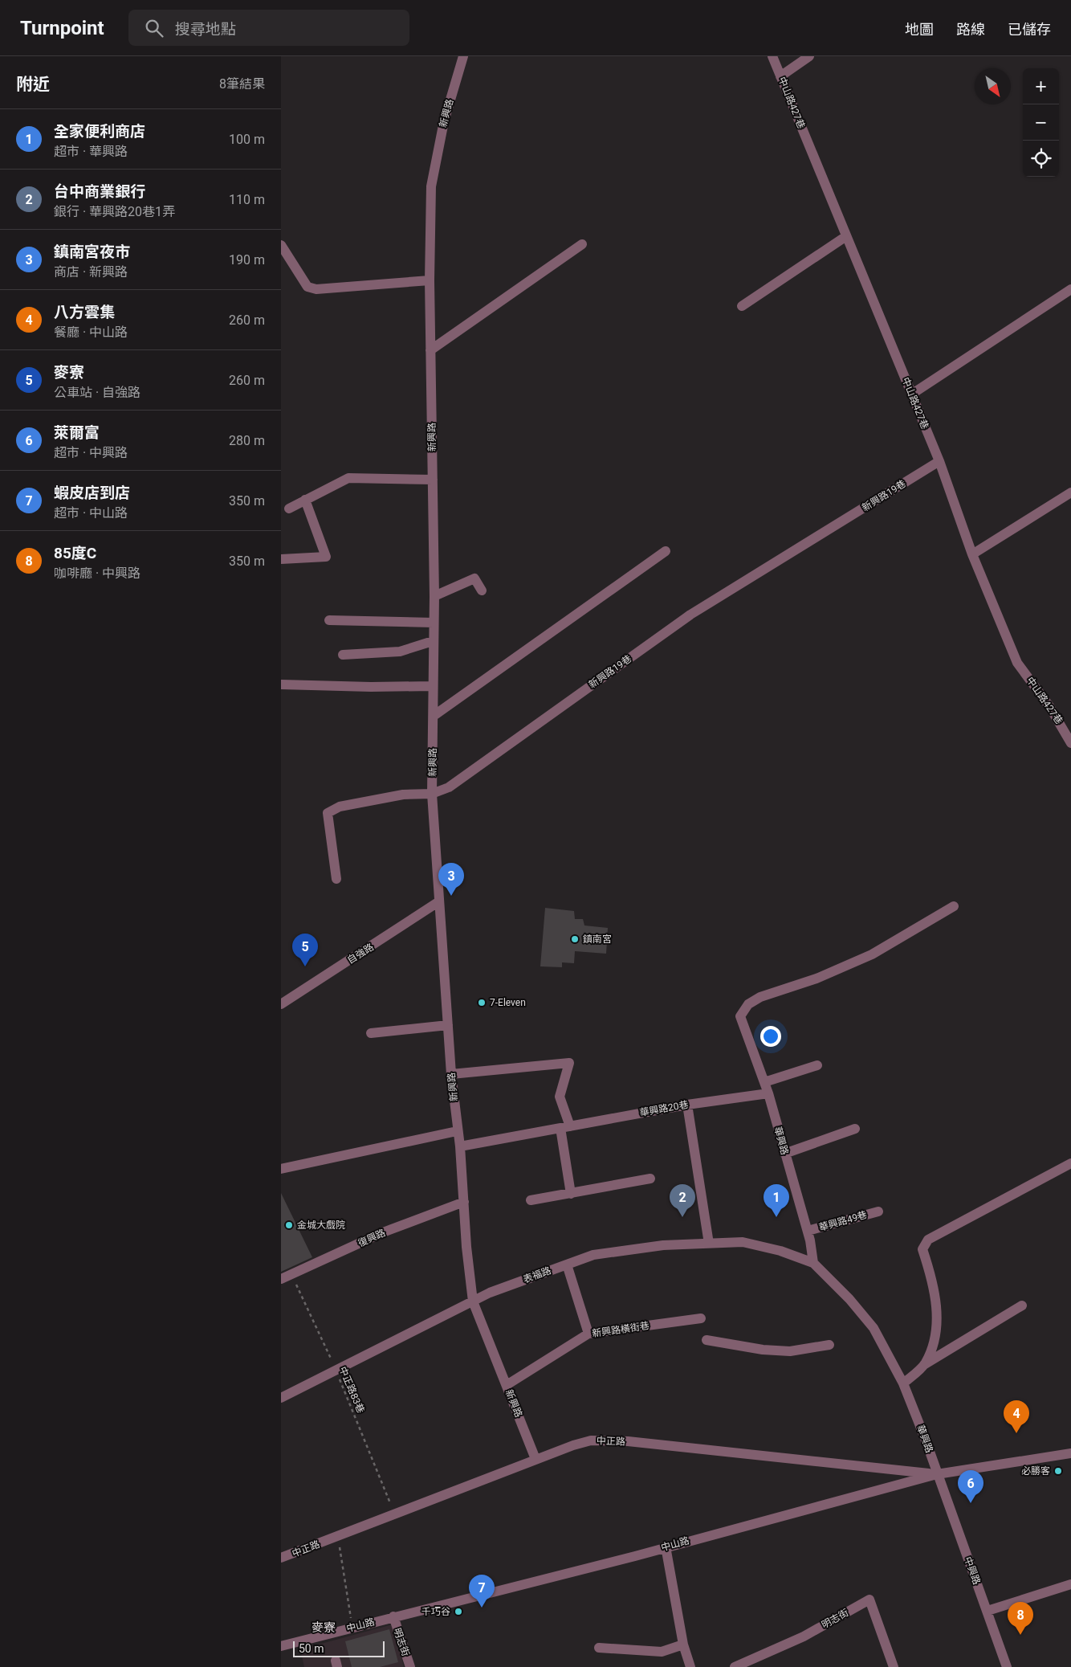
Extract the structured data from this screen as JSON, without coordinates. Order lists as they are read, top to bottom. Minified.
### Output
{"streets":{"street":["中山路427巷","新興路","新興路19巷","自強路","華興路20巷","華興路","華興路49巷","復興路","表福路","新興路橫街巷","中正路","中山路","中興路","明志街"],"path":["中正路83巷"]},"crossings":[["中山路427巷","新興路19巷"],["新興路","新興路19巷"],["新興路","自強路"],["新興路","華興路20巷"],["新興路","復興路"],["新興路","表福路"],["新興路","新興路橫街巷"],["新興路","中正路"],["華興路20巷","華興路"],["華興路","華興路49巷"],["華興路","表福路"],["華興路","中正路"],["華興路","中山路"],["華興路","中興路"],["復興路","中正路83巷"],["表福路","中正路83巷"],["中正路83巷","中正路"],["中正路","中山路"],["中正路","中興路"],["中山路","中興路"],["中山路","明志街"]],"districts":["麥寮"],"places":["鎮南宮","7-Eleven","金城大戲院","必勝客","千巧谷"],"scale_bar":"50 m","north":"bottom right","page":{"header":"Turnpoint","search":"搜尋地點","nav":["地圖","路線","已儲存"],"heading":["附近","8筆結果"],"map_buttons":["+","−"],"list":[{"mark":"1","name":"全家便利商店","note":"超市 · 華興路","value":"100 m"},{"mark":"2","name":"台中商業銀行","note":"銀行 · 華興路20巷1弄","value":"110 m"},{"mark":"3","name":"鎮南宮夜市","note":"商店 · 新興路","value":"190 m"},{"mark":"4","name":"八方雲集","note":"餐廳 · 中山路","value":"260 m"},{"mark":"5","name":"麥寮","note":"公車站 · 自強路","value":"260 m"},{"mark":"6","name":"萊爾富","note":"超市 · 中興路","value":"280 m"},{"mark":"7","name":"蝦皮店到店","note":"超市 · 中山路","value":"350 m"},{"mark":"8","name":"85度C","note":"咖啡廳 · 中興路","value":"350 m"}],"pins":["3","5","1","2","4","6","7","8"],"scale":"50 m"}}
